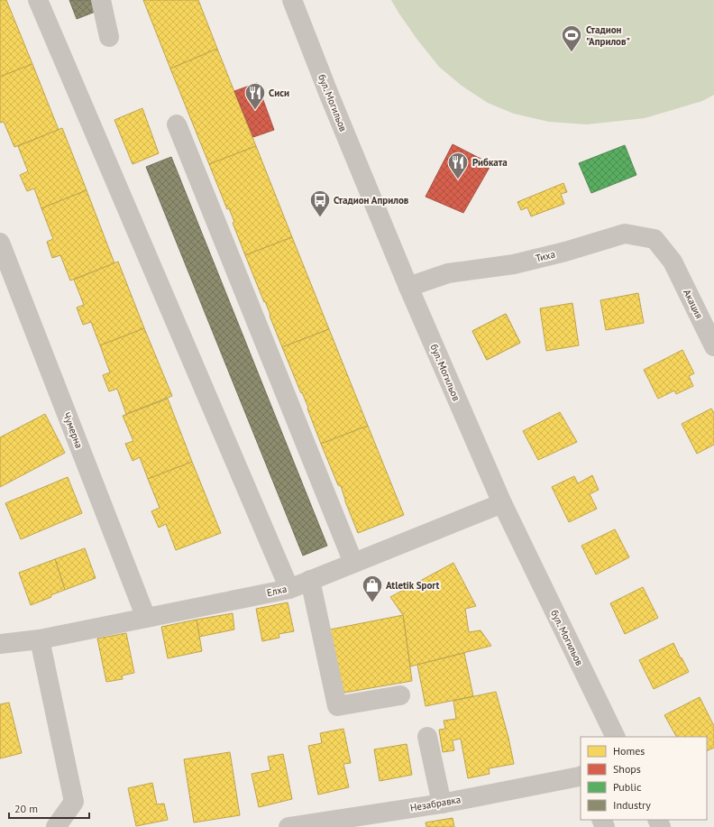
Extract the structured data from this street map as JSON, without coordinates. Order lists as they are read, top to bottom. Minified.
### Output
{"streets":{"street":["бул. Могильов","Тиха","Акация","Чумерна","Елха","Незабравка"]},"crossings":[["бул. Могильов","Тиха"],["бул. Могильов","Елха"],["Тиха","Акация"],["Чумерна","Елха"]],"places":{"sports":["Стадион \"Априлов\""],"restaurant":["Сиси","Рибката"],"bus stop":["Стадион Априлов"],"shop":["Atletik Sport"]},"legend":["Homes","Shops","Public","Industry"],"scale_bar":"20 m"}
